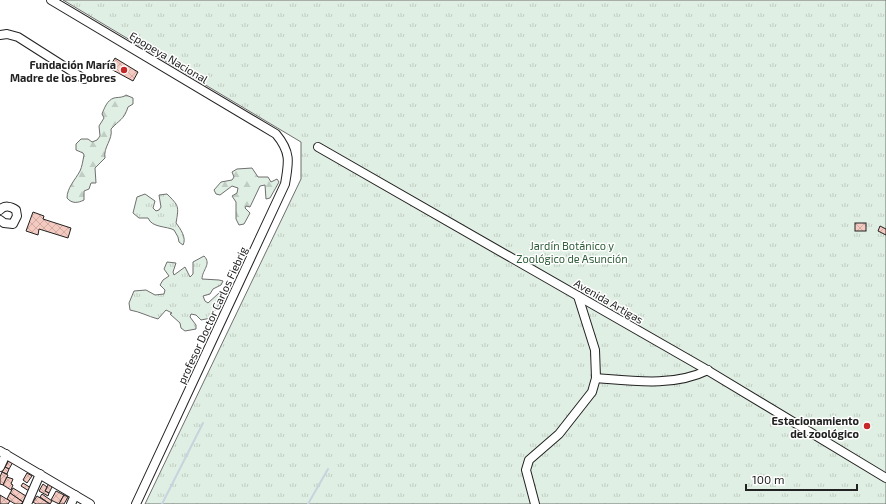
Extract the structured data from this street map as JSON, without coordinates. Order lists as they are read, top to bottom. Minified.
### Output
{"streets":{"street":["Epopeya Nacional","Avenida Artigas","profesor Doctor Carlos Fiebrig"]},"crossings":[["Epopeya Nacional","profesor Doctor Carlos Fiebrig"]],"parks":["Jardín Botánico y Zoológico de Asunción"],"places":["Fundación María Madre de los Pobres","Estacionamiento del zoológico"],"scale_bar":"100 m"}
